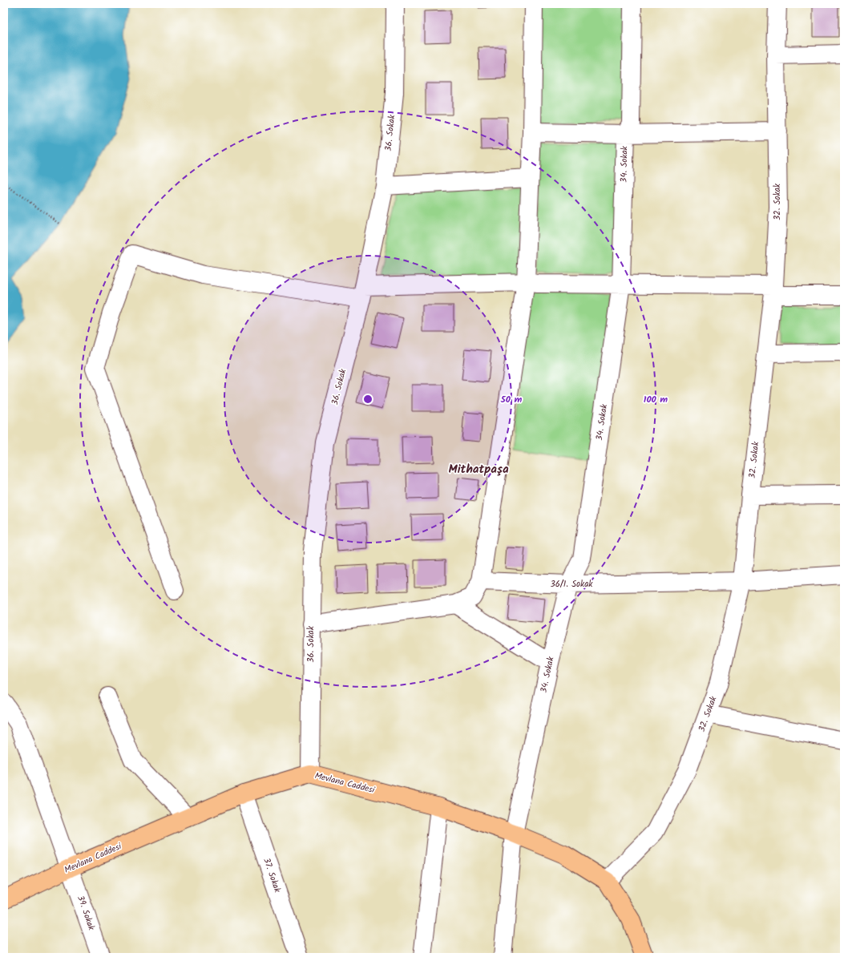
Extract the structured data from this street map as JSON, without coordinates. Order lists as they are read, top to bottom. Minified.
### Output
{"streets":{"main road":["Mevlana Caddesi"],"street":["36. Sokak","34. Sokak","32. Sokak","36/1. Sokak","37. Sokak","39. Sokak"]},"crossings":[["36. Sokak","Mevlana Caddesi"],["34. Sokak","36/1. Sokak"],["34. Sokak","Mevlana Caddesi"],["32. Sokak","36/1. Sokak"],["32. Sokak","Mevlana Caddesi"],["Mevlana Caddesi","37. Sokak"],["Mevlana Caddesi","39. Sokak"]],"districts":["Mithatpaşa"],"rings":["50 m","100 m"]}
